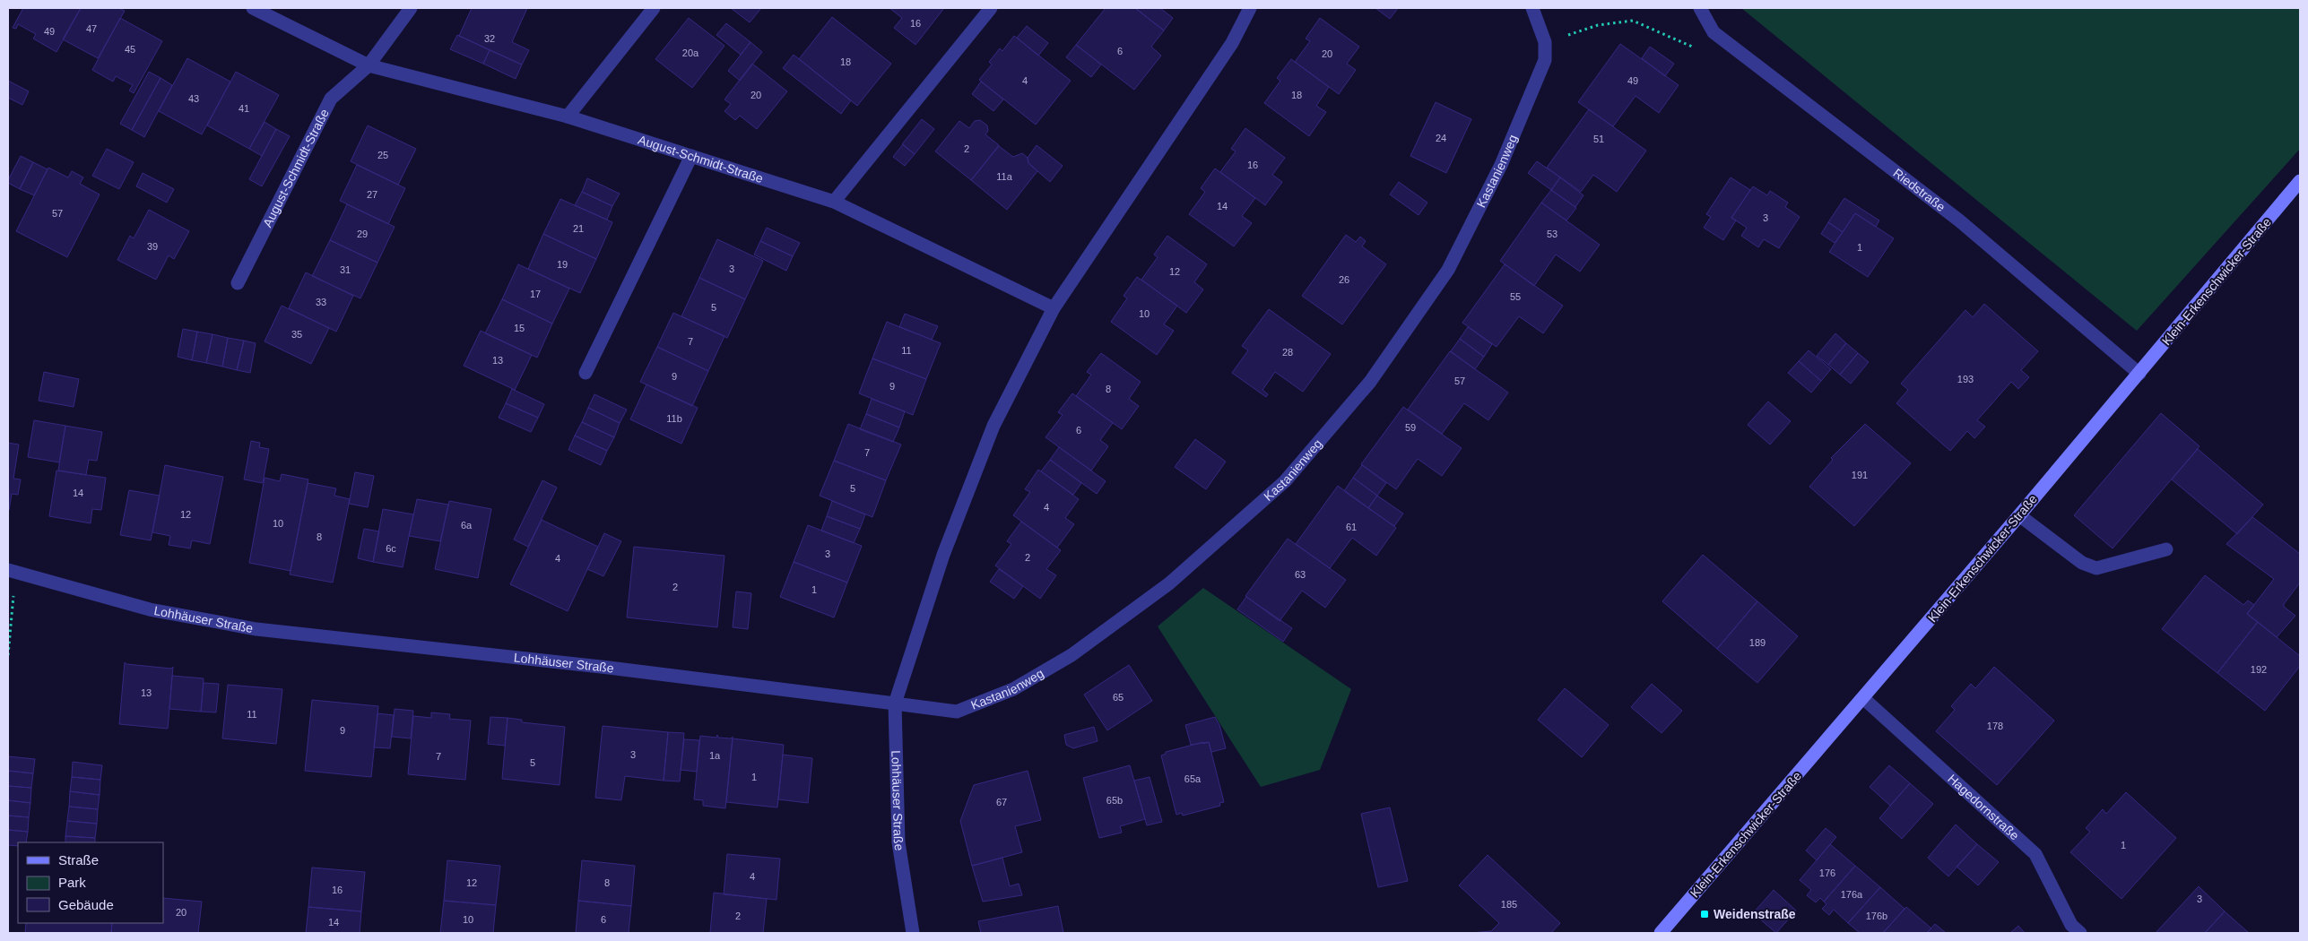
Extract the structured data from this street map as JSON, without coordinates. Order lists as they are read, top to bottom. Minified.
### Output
{"streets":{"street":["August-Schmidt-Straße","Kastanienweg","Riedstraße","Klein-Erkenschwicker-Straße","Lohhäuser Straße","Hagedornstraße"]},"crossings":[["Kastanienweg","Lohhäuser Straße"],["Riedstraße","Klein-Erkenschwicker-Straße"],["Klein-Erkenschwicker-Straße","Hagedornstraße"]],"places":{"transit":["Weidenstraße"]},"house_numbers":["16","47","49","32","45","6","20a","20","18","4","49","20","18","43","41","24","51","2","25","16","11a","27","14","57","3","21","29","53","39","1","19","3","31","12","26","17","55","33","5","10","15","35","7","11","28","13","9","193","57","9","8","11b","59","6","7","191","5","14","4","12","10","6a","61","8","6c","3","2","4","63","2","1","189","192","13","65","11","178","9","3","1a","7","5","1","65a","65b","67","1","176","4","12","8","16","176a","3","185","20","2","176b","10","6","14"],"legend":["Straße","Park","Gebäude"]}
